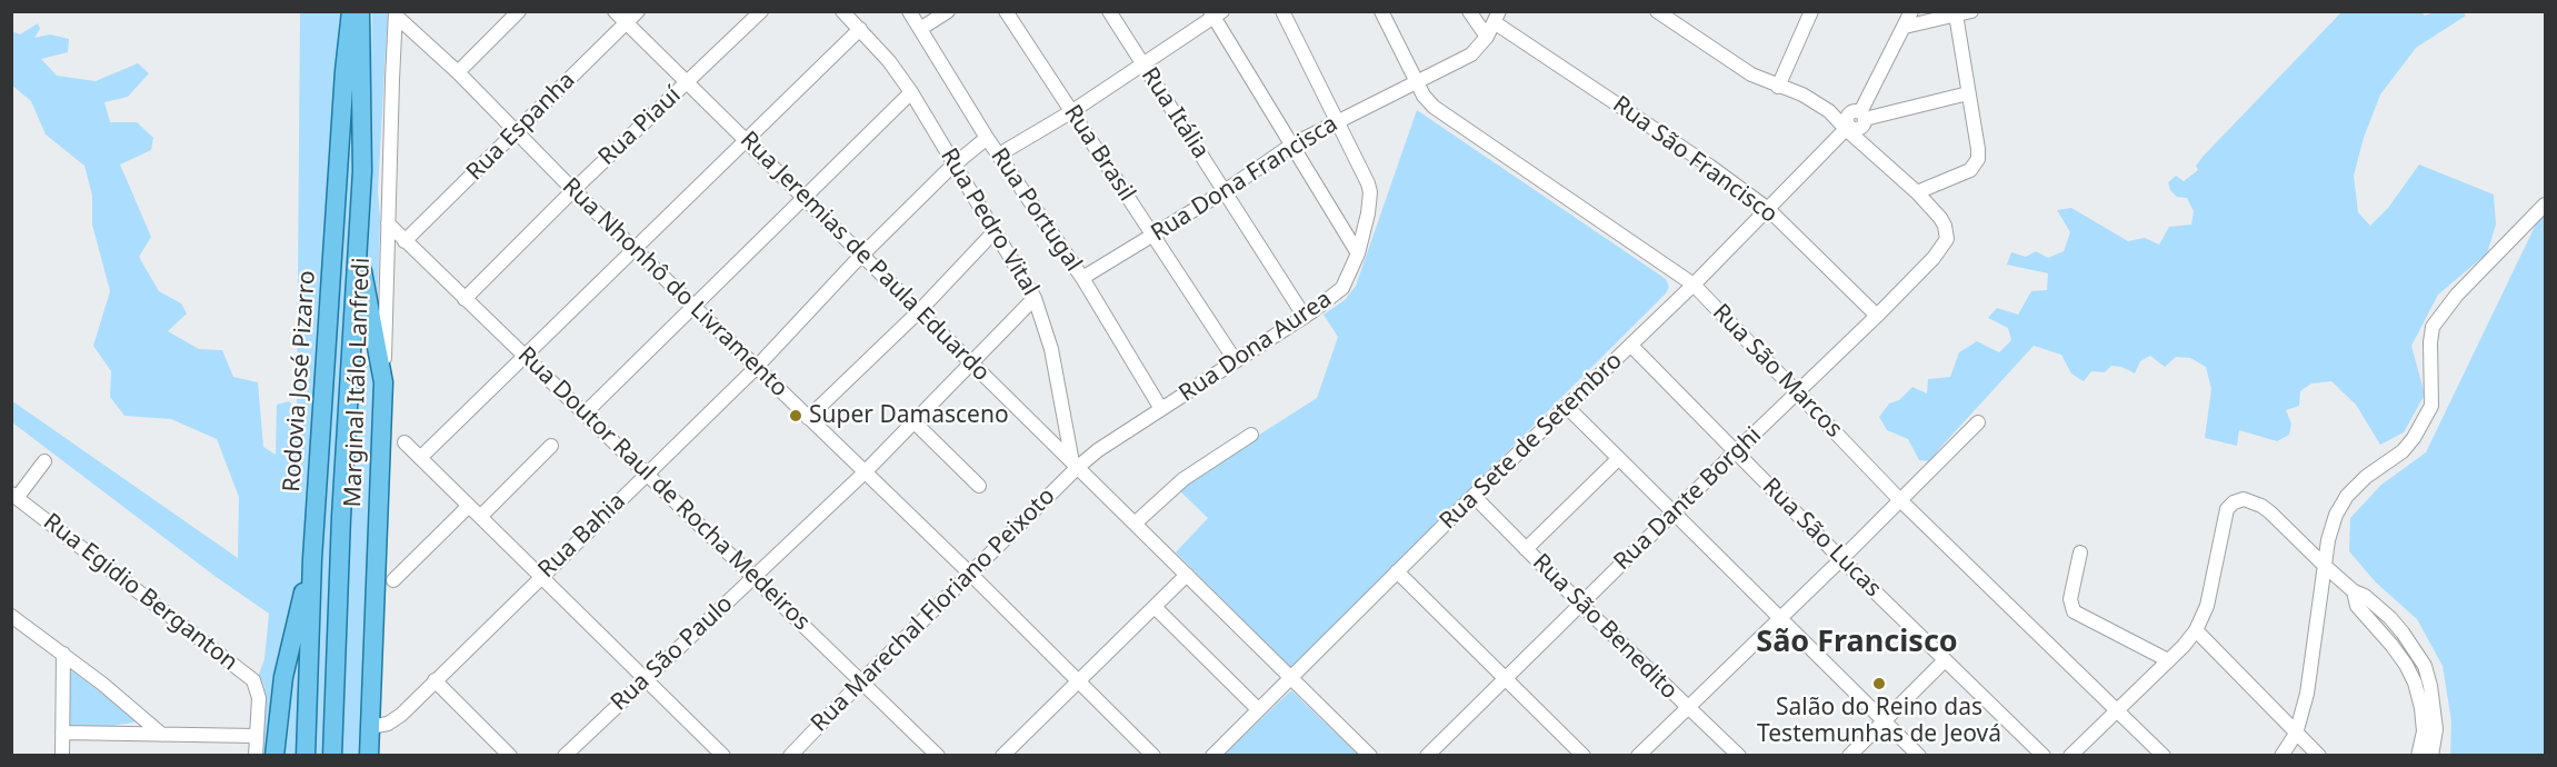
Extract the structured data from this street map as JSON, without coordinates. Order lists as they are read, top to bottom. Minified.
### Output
{"streets":{"main road":["Rodovia José Pizarro","Marginal Itálo Lanfredi"],"street":["Rua Itália","Rua Espanha","Rua Piauí","Rua Brasil","Rua São Francisco","Rua Dona Francisca","Rua Portugal","Rua Pedro Vital","Rua Jeremias de Paula Eduardo","Rua Nhonhô do Livramento","Rua Dona Aurea","Rua São Marcos","Rua Sete de Setembro","Rua Doutor Raul de Rocha Medeiros","Rua Dante Borghi","Rua Bahia","Rua São Lucas","Rua Egidio Berganton","Rua Marechal Floriano Peixoto","Rua São Benedito","Rua São Paulo"]},"crossings":[["Rua Itália","Rua Dona Francisca"],["Rua Itália","Rua Dona Aurea"],["Rua Espanha","Rua Jeremias de Paula Eduardo"],["Rua Espanha","Rua Nhonhô do Livramento"],["Rua Espanha","Rua Doutor Raul de Rocha Medeiros"],["Rua Piauí","Rua Jeremias de Paula Eduardo"],["Rua Piauí","Rua Nhonhô do Livramento"],["Rua Piauí","Rua Doutor Raul de Rocha Medeiros"],["Rua Brasil","Rua Dona Francisca"],["Rua Brasil","Rua Dona Aurea"],["Rua São Francisco","Rua Dona Francisca"],["Rua São Francisco","Rua Sete de Setembro"],["Rua São Francisco","Rua Dante Borghi"],["Rua Dona Francisca","Rua Portugal"],["Rua Dona Francisca","Rua Dona Aurea"],["Rua Dona Francisca","Rua São Marcos"],["Rua Portugal","Rua Dona Aurea"],["Rua Portugal","Rua Bahia"],["Rua Pedro Vital","Rua Jeremias de Paula Eduardo"],["Rua Pedro Vital","Rua Dona Aurea"],["Rua Pedro Vital","Rua Bahia"],["Rua Pedro Vital","Rua Marechal Floriano Peixoto"],["Rua Pedro Vital","Rua São Paulo"],["Rua Jeremias de Paula Eduardo","Rua Dona Aurea"],["Rua Jeremias de Paula Eduardo","Rua Sete de Setembro"],["Rua Jeremias de Paula Eduardo","Rua Bahia"],["Rua Jeremias de Paula Eduardo","Rua Marechal Floriano Peixoto"],["Rua Jeremias de Paula Eduardo","Rua São Paulo"],["Rua Nhonhô do Livramento","Marginal Itálo Lanfredi"],["Rua Nhonhô do Livramento","Rua Bahia"],["Rua Nhonhô do Livramento","Rua Marechal Floriano Peixoto"],["Rua Nhonhô do Livramento","Rua São Paulo"],["Rua Dona Aurea","Rua Marechal Floriano Peixoto"],["Rua São Marcos","Rua Sete de Setembro"],["Rua São Marcos","Rua Dante Borghi"],["Marginal Itálo Lanfredi","Rua Doutor Raul de Rocha Medeiros"],["Marginal Itálo Lanfredi","Rua Bahia"],["Rua Sete de Setembro","Rua São Lucas"],["Rua Sete de Setembro","Rua São Benedito"],["Rua Doutor Raul de Rocha Medeiros","Rua Bahia"],["Rua Doutor Raul de Rocha Medeiros","Rua Marechal Floriano Peixoto"],["Rua Doutor Raul de Rocha Medeiros","Rua São Paulo"],["Rua Dante Borghi","Rua São Lucas"],["Rua Dante Borghi","Rua São Benedito"]],"districts":["São Francisco"],"places":["Super Damasceno","Salão do Reino das Testemunhas de Jeová"]}
